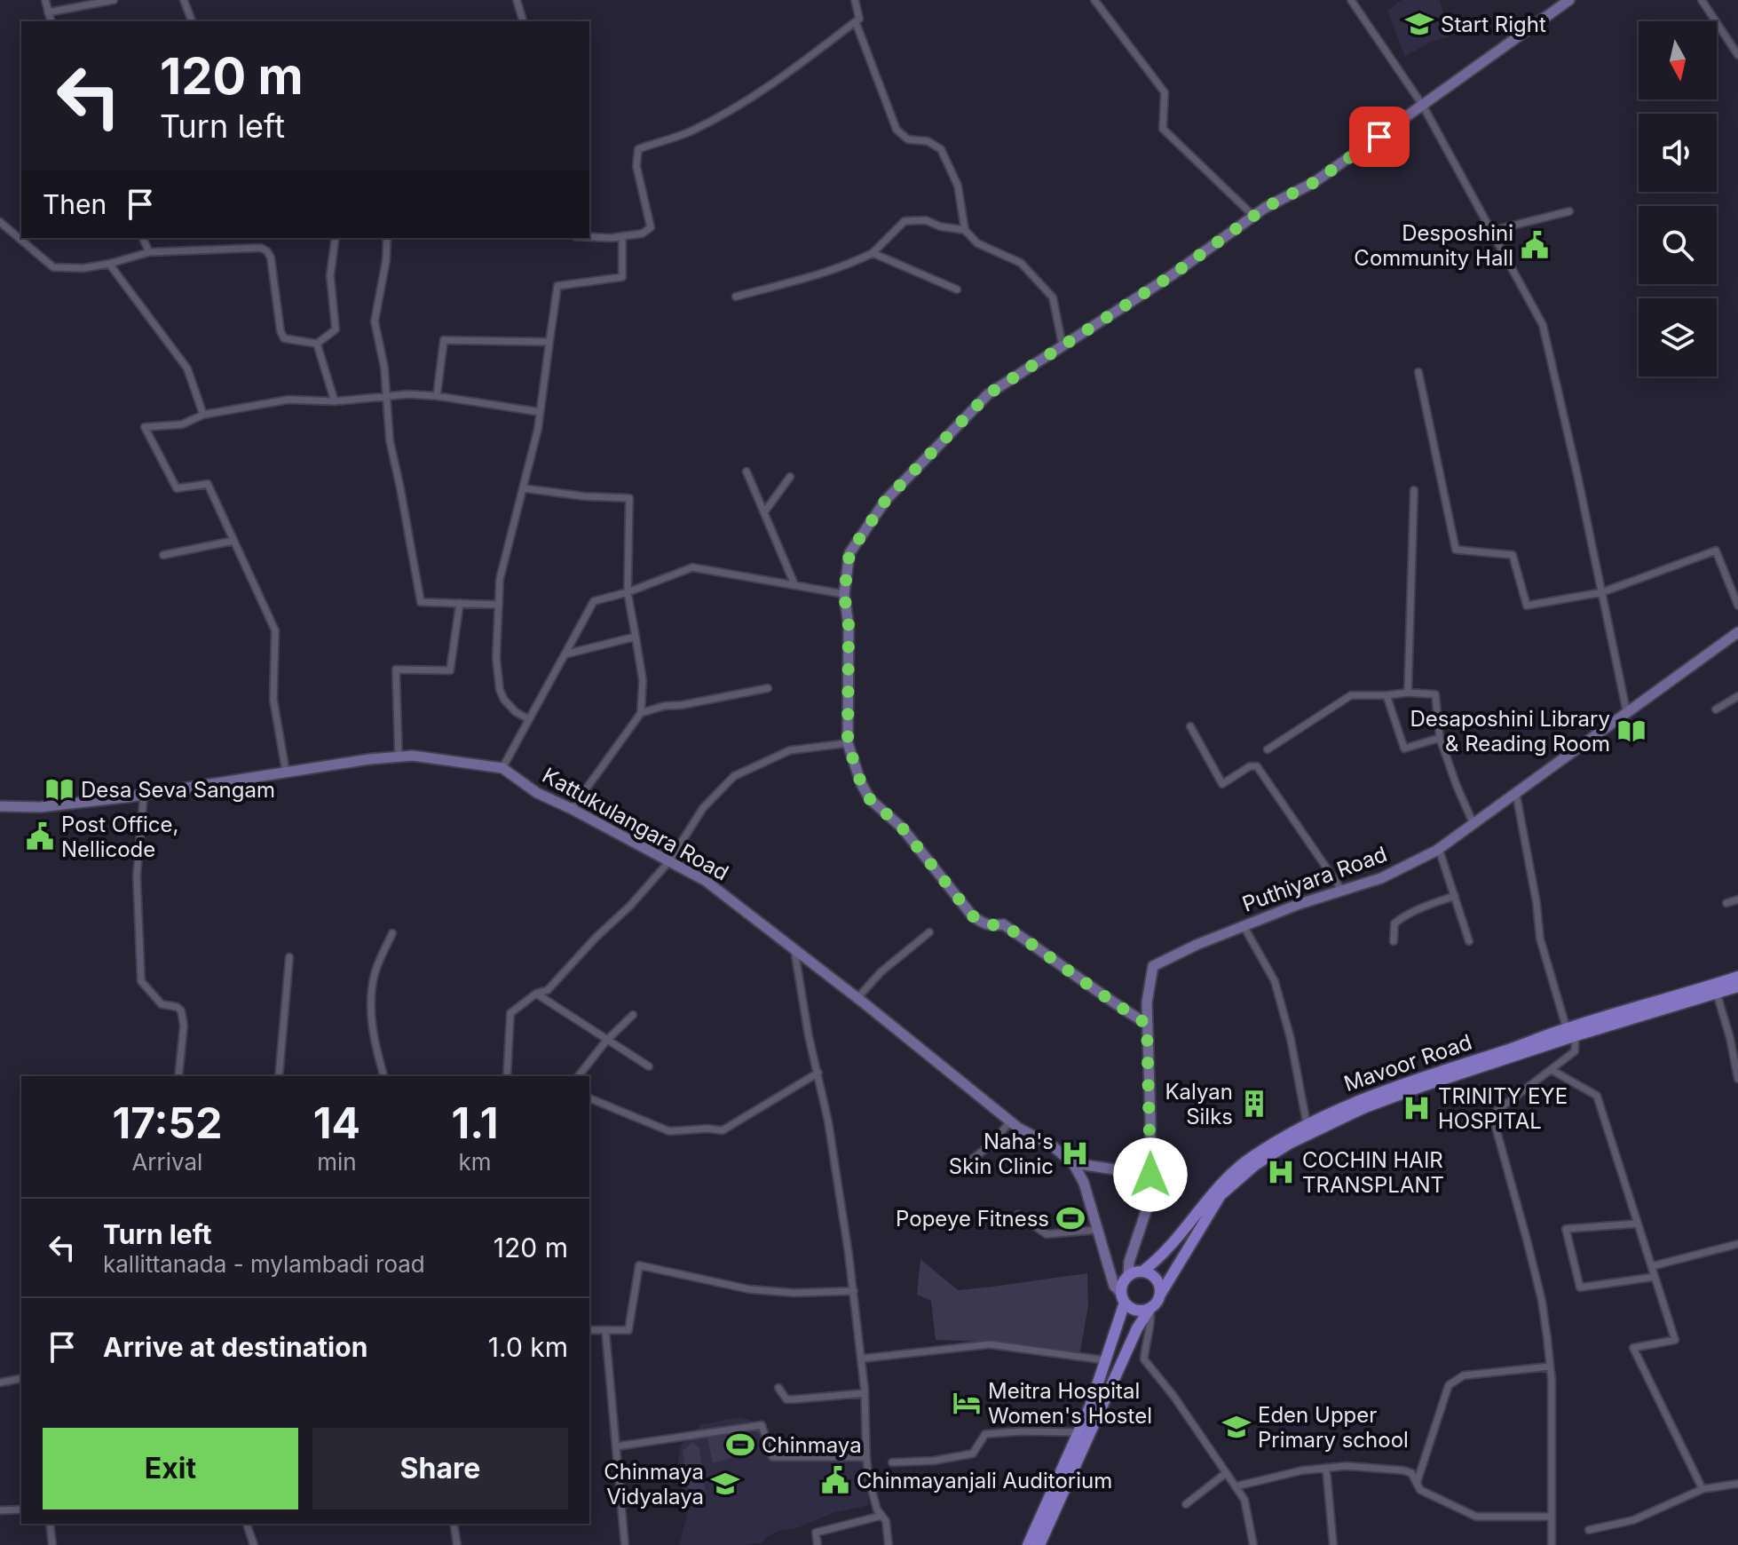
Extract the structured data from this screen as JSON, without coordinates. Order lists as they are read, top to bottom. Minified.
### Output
{"streets":{"main road":["Mavoor Road"],"street":["Kattukulangara Road","Puthiyara Road"]},"crossings":[["Kattukulangara Road","Puthiyara Road"],["Kattukulangara Road","Mavoor Road"],["Puthiyara Road","Mavoor Road"]],"places":{"school or university":["Start Right","Eden Upper Primary school","Chinmaya Vidyalaya"],"public building":["Desposhini Community Hall","Post Office, Nellicode","Chinmayanjali Auditorium"],"library":["Desaposhini Library & Reading Room","Desa Seva Sangam"],"building":["Kalyan Silks"],"hospital":["TRINITY EYE HOSPITAL","Naha's Skin Clinic","COCHIN HAIR TRANSPLANT"],"sports":["Popeye Fitness","Chinmaya"],"hotel":["Meitra Hospital Women's Hostel"]},"north":"bottom","page":{"turn":["120 m","Turn left"],"then":"Then","eta":["17:52","Arrival","14","min","1.1","km"],"list":[{"name":"Turn left","note":"kallittanada - mylambadi road","value":"120 m"},{"name":"Arrive at destination","value":"1.0 km"}],"buttons":["Exit","Share"]}}
